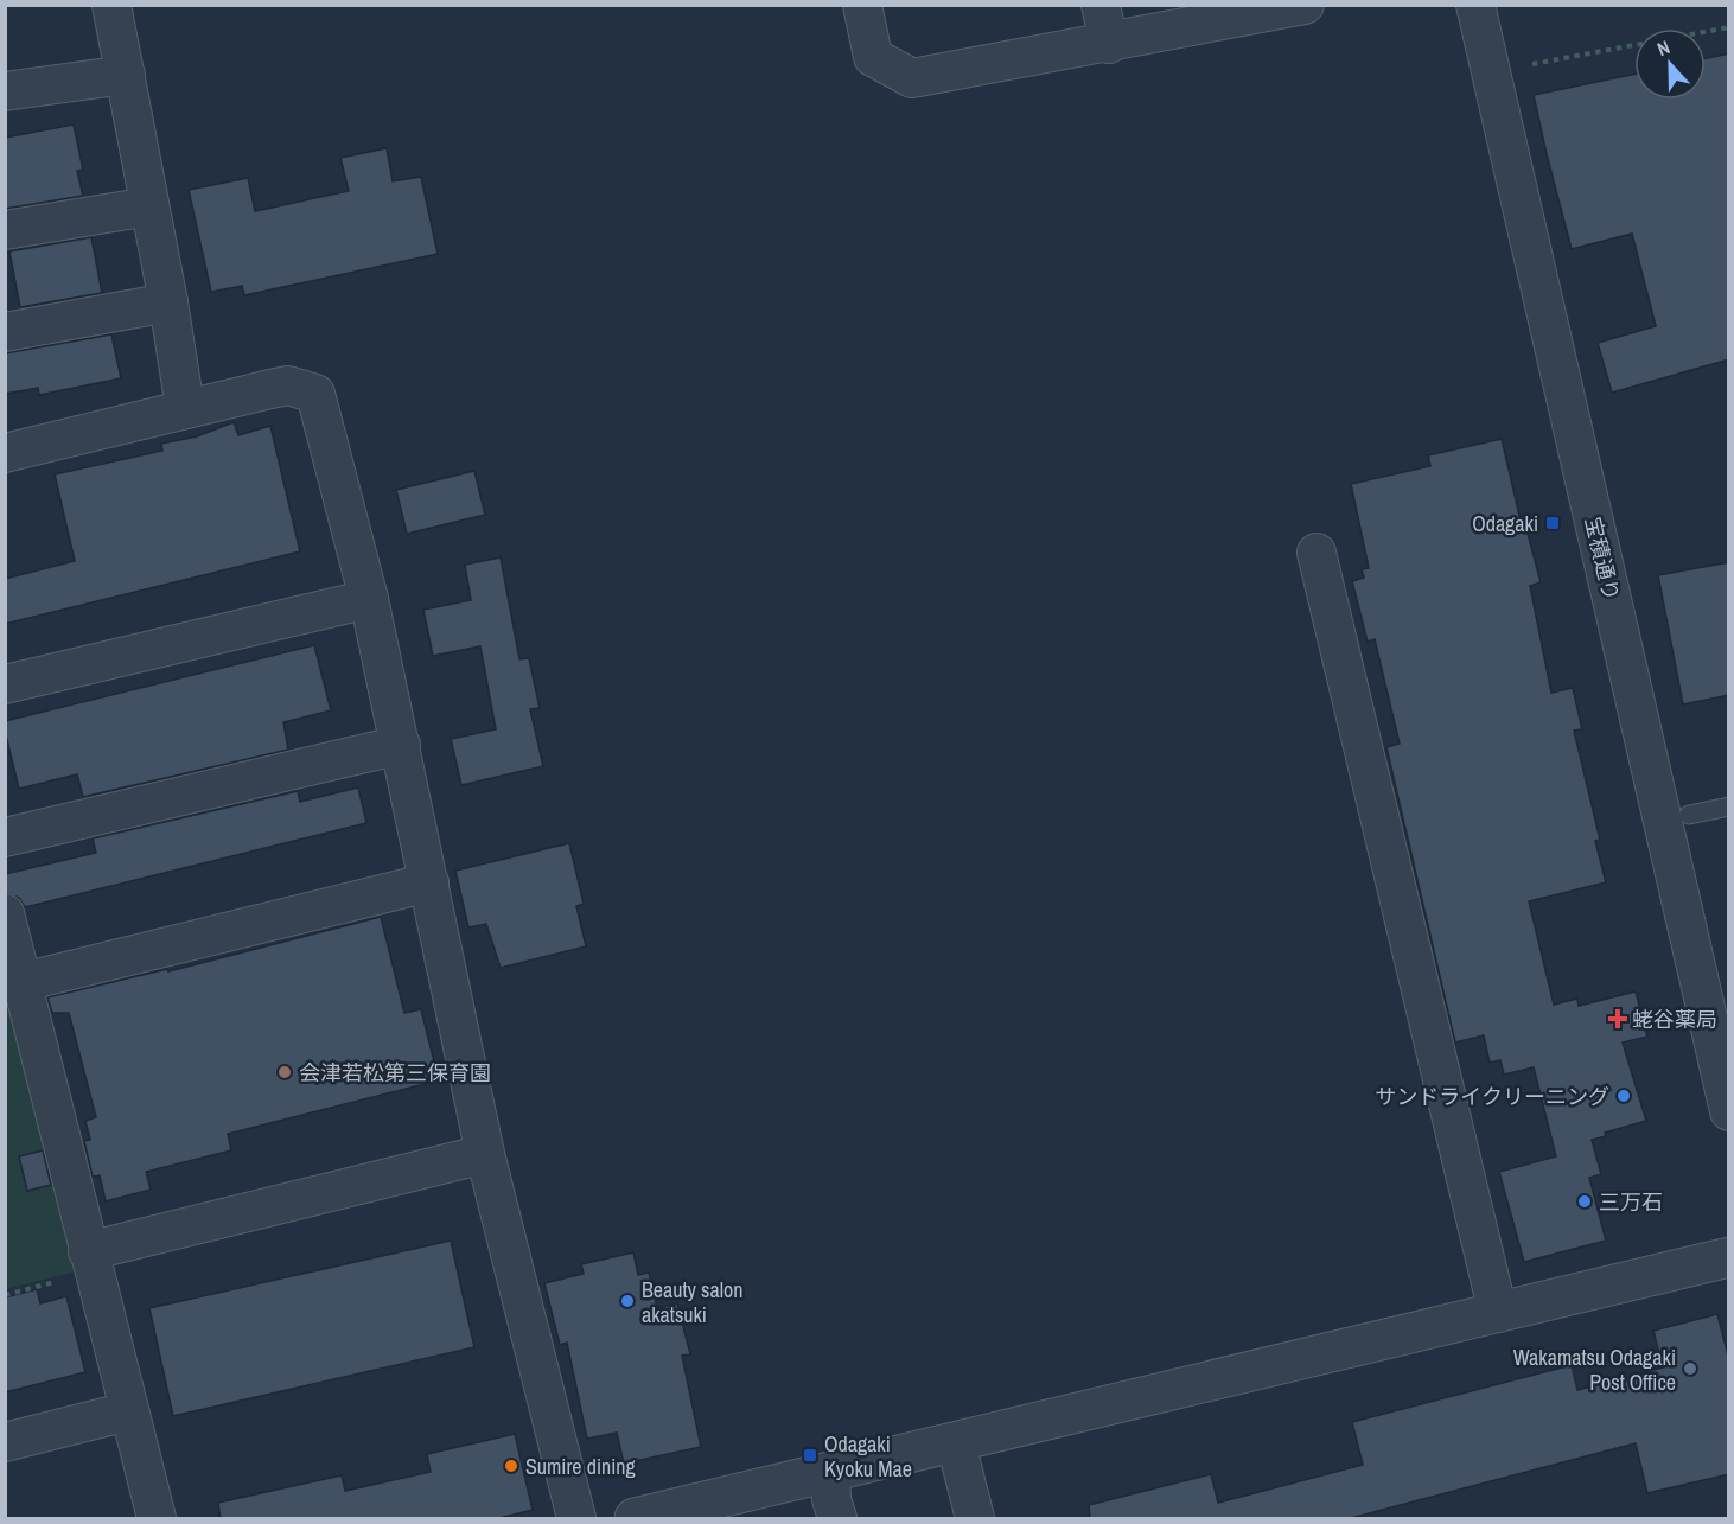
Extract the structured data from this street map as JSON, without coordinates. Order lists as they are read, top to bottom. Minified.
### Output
{"streets":{"street":["宝積通り"]},"places":{"transit":["Odagaki","Odagaki Kyoku Mae"],"health":["蛯谷薬局"],"other":["会津若松第三保育園","サンドライクリーニング","三万石","Beauty salon akatsuki","Wakamatsu Odagaki Post Office","Sumire dining"]},"north":"top"}
